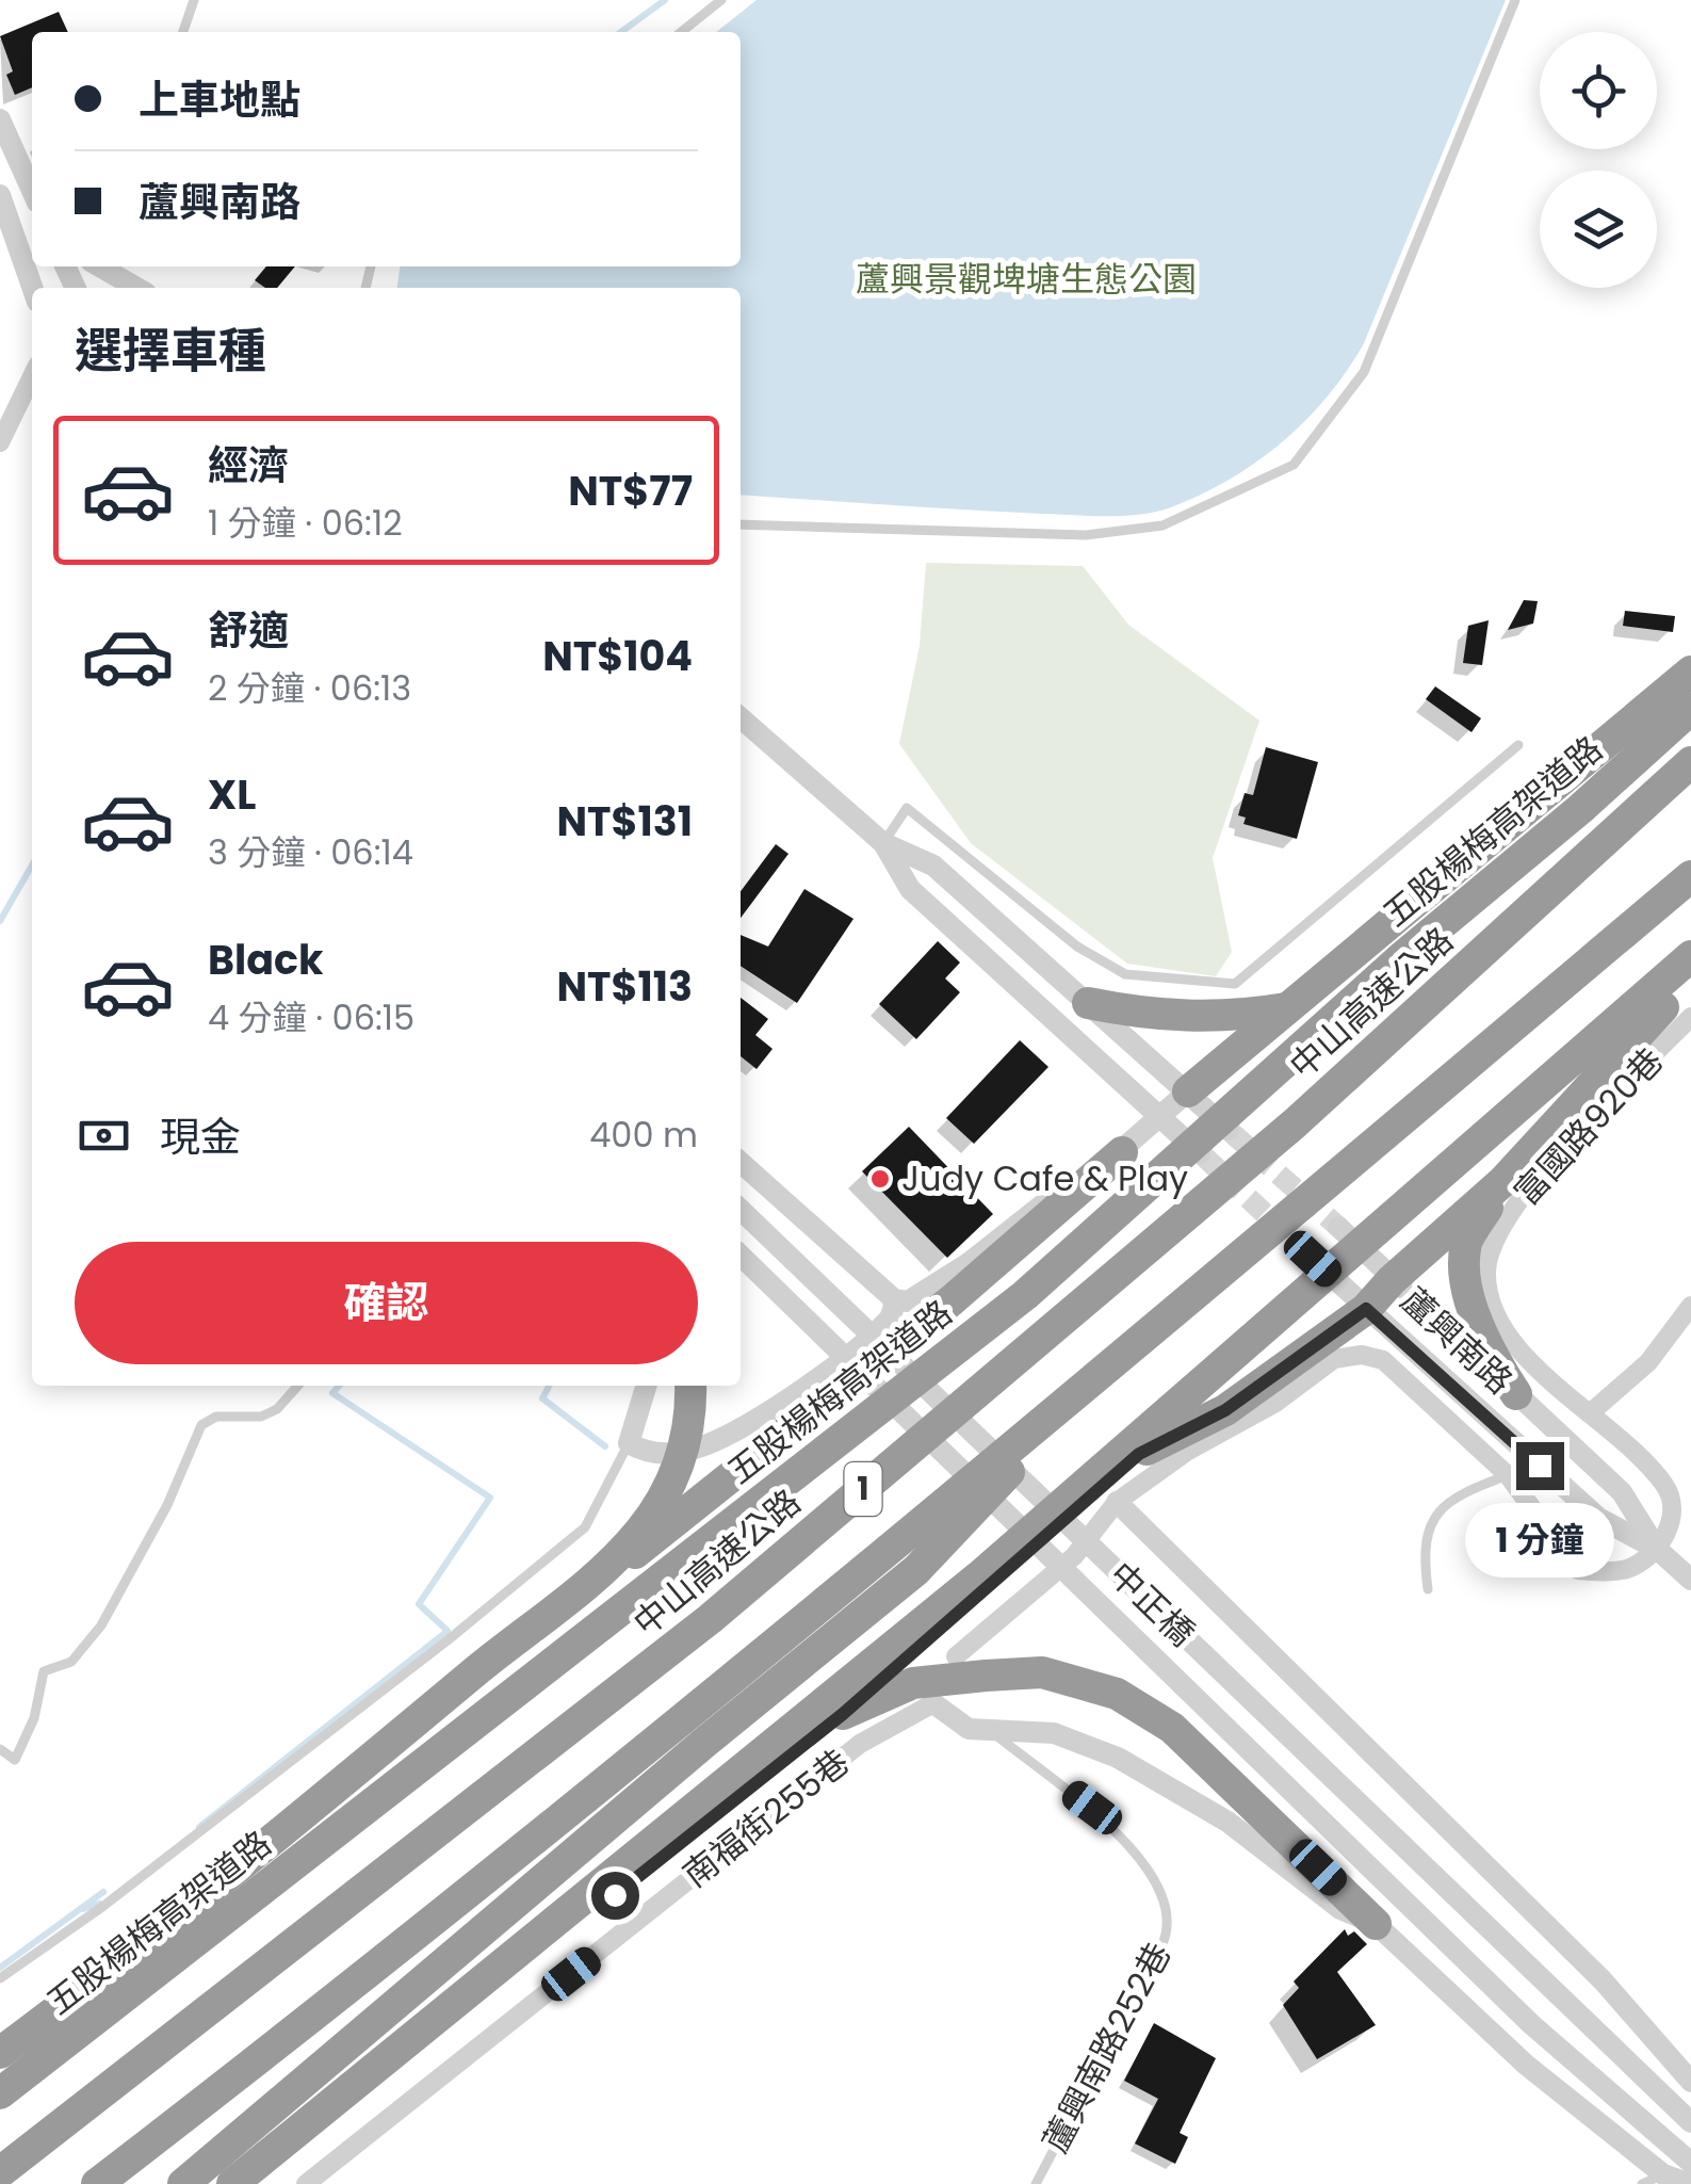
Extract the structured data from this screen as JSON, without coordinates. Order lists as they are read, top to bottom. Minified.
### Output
{"streets":{"highway":["五股楊梅高架道路","中山高速公路","1"],"street":["富國路920巷","蘆興南路","中正橋","南福街255巷"],"lane":["蘆興南路252巷"]},"crossings":[["富國路920巷","蘆興南路"]],"parks":["蘆興景觀埤塘生態公園"],"places":["Judy Cafe & Play"],"page":{"banner":["上車地點","蘆興南路"],"heading":"選擇車種","list":[{"name":"經濟","note":"1 分鐘 · 06:12","value":"NT$77"},{"name":"舒適","note":"2 分鐘 · 06:13","value":"NT$104"},{"name":"XL","note":"3 分鐘 · 06:14","value":"NT$131"},{"name":"Black","note":"4 分鐘 · 06:15","value":"NT$113"}],"pay":["現金","400 m"],"buttons":"確認","bubble":"1 分鐘"}}
